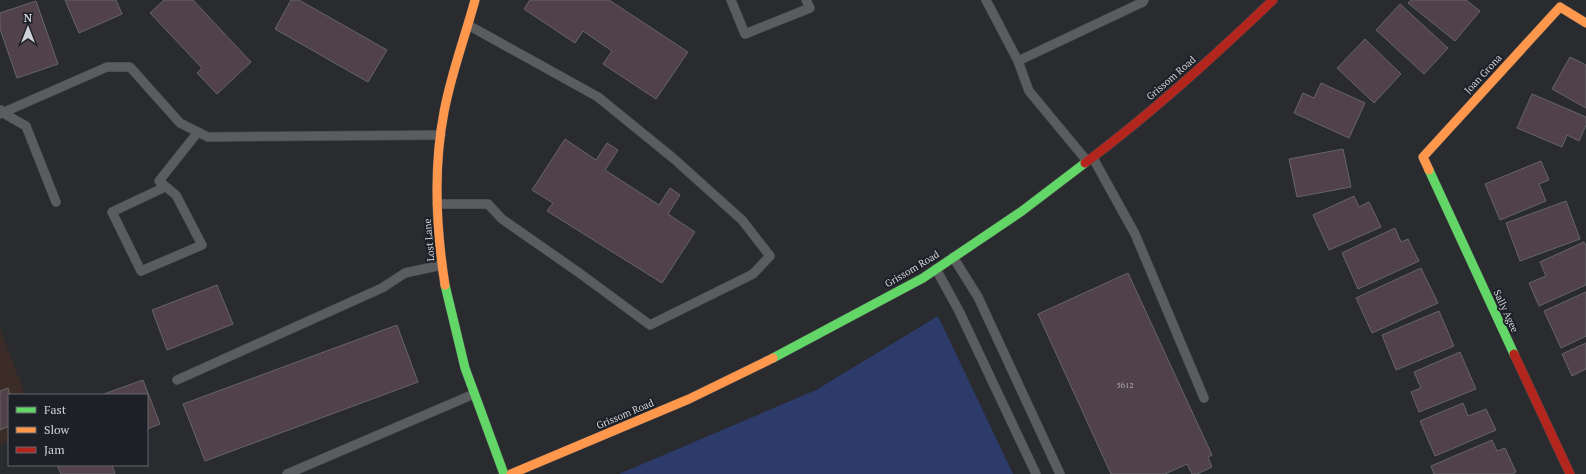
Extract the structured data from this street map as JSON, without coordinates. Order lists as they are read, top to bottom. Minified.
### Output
{"streets":{"street":["Joan Grona","Grissom Road","Lost Lane","Sally Agee"]},"crossings":[["Joan Grona","Sally Agee"]],"house_numbers":["5612"],"legend":["Fast","Slow","Jam"],"north":"top"}
